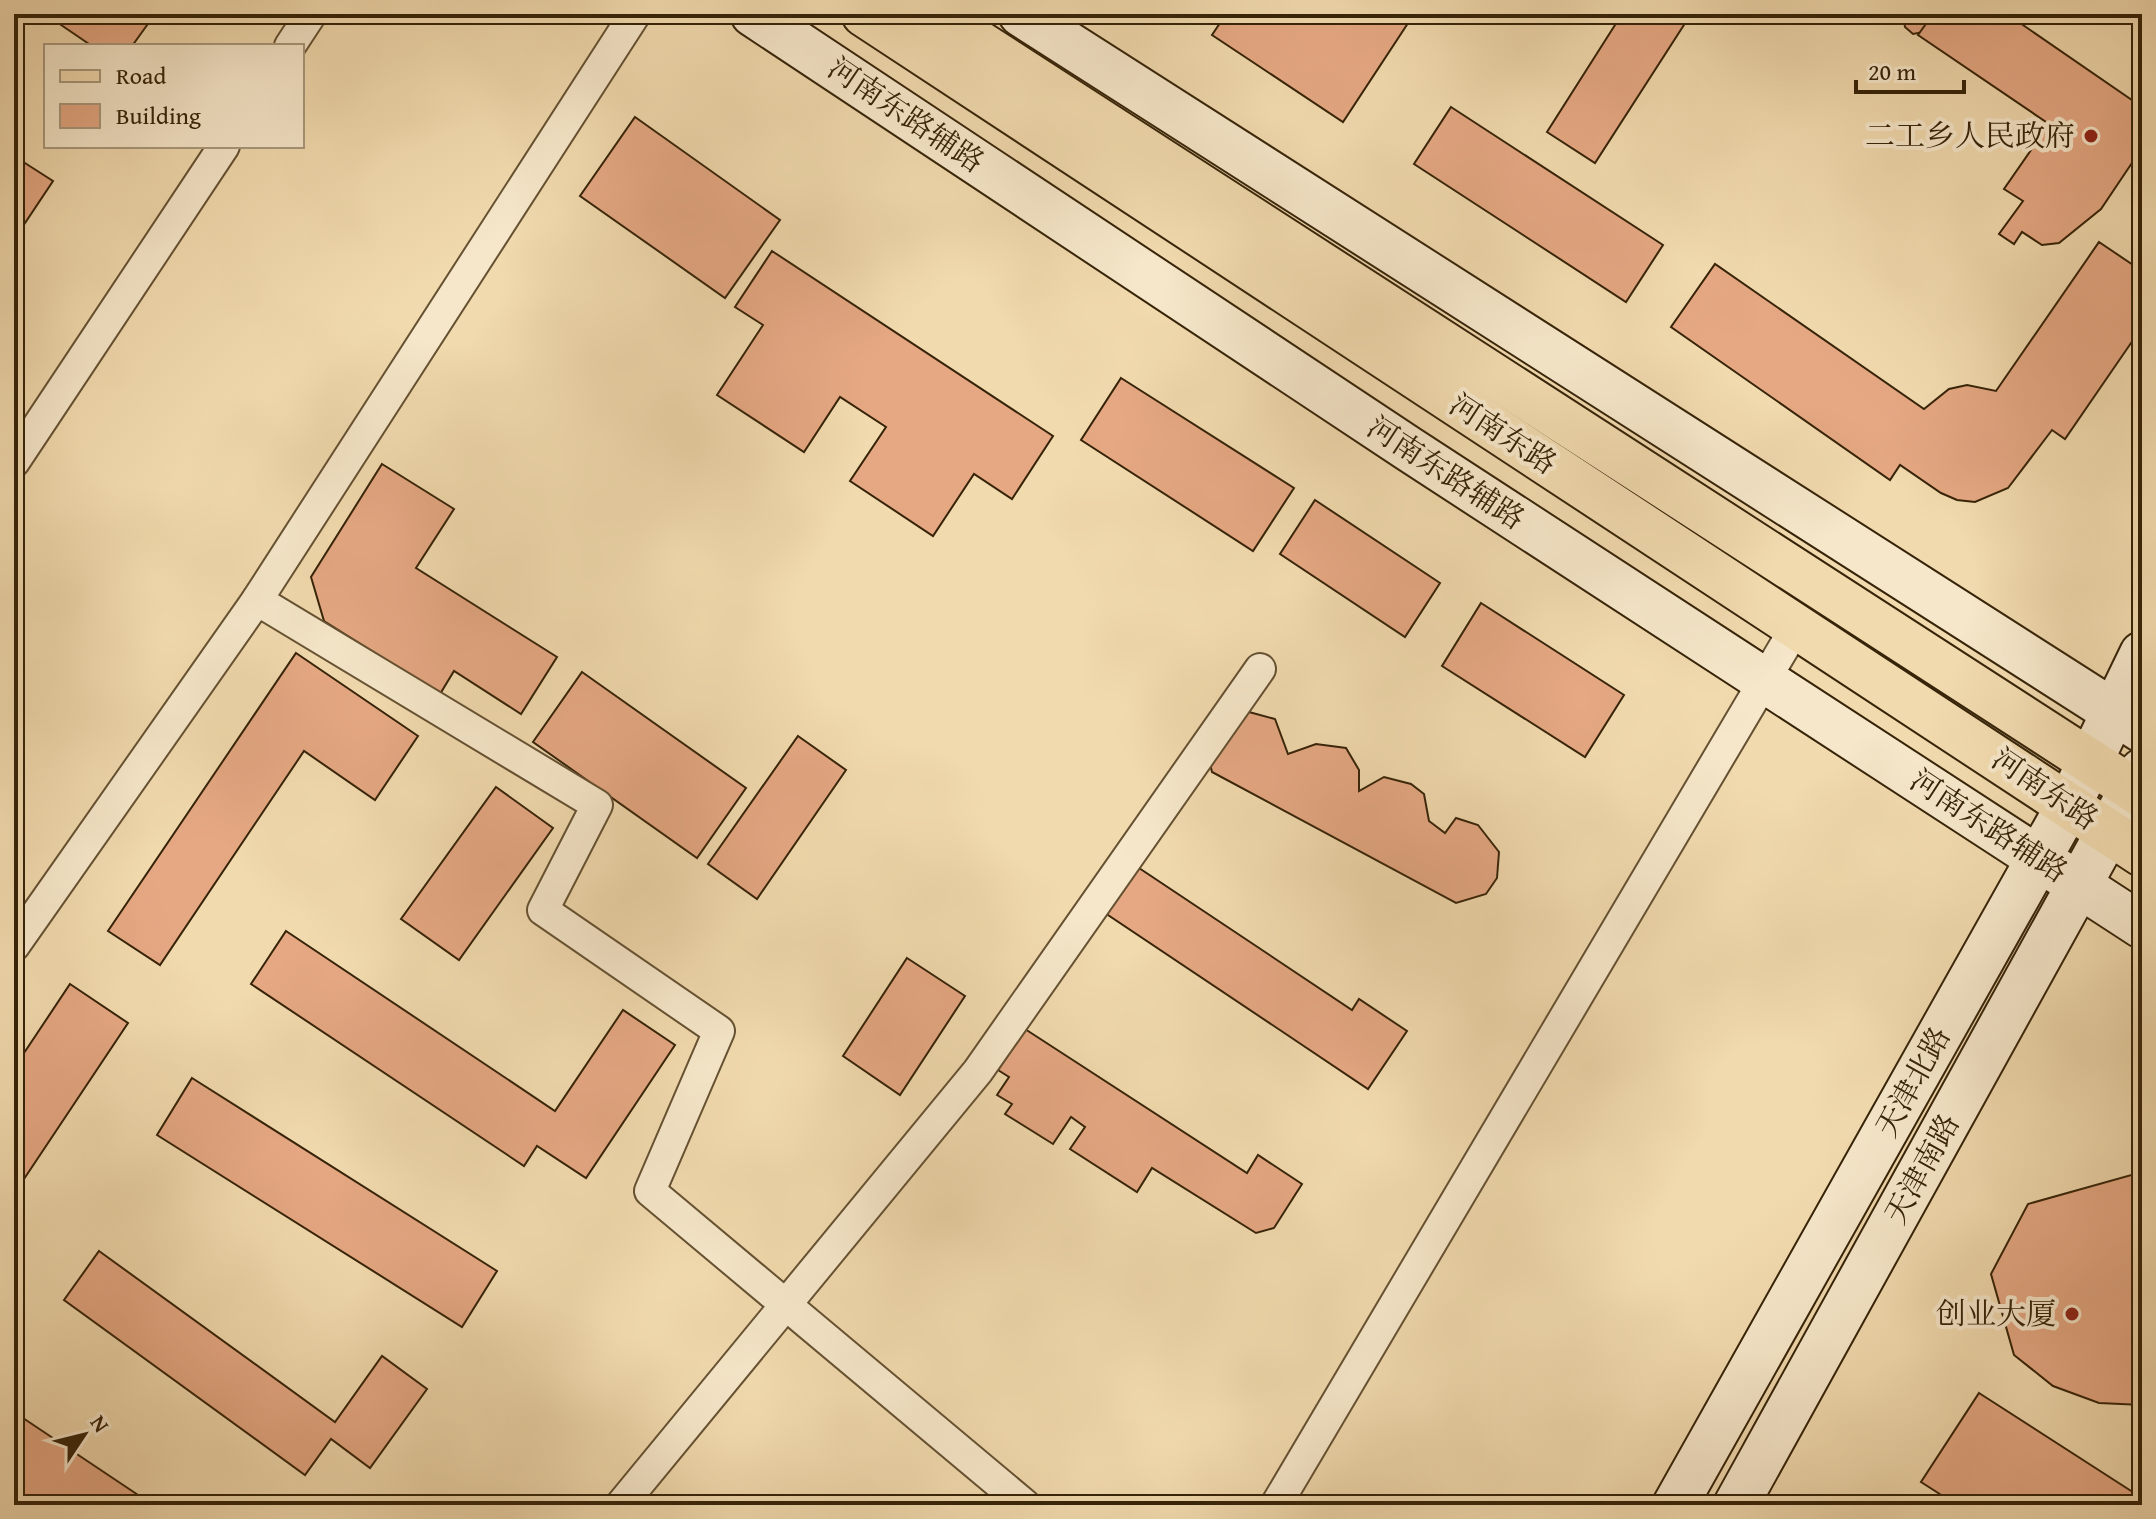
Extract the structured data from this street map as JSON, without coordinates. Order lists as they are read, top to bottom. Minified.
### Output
{"streets":{"main road":["河南东路"],"street":["河南东路辅路","天津北路","天津南路"]},"crossings":[["河南东路辅路","天津北路"],["河南东路辅路","天津南路"],["河南东路","天津北路"],["河南东路","天津南路"]],"places":["二工乡人民政府","创业大厦"],"legend":["Road","Building"],"scale_bar":"20 m","north":"top right"}
